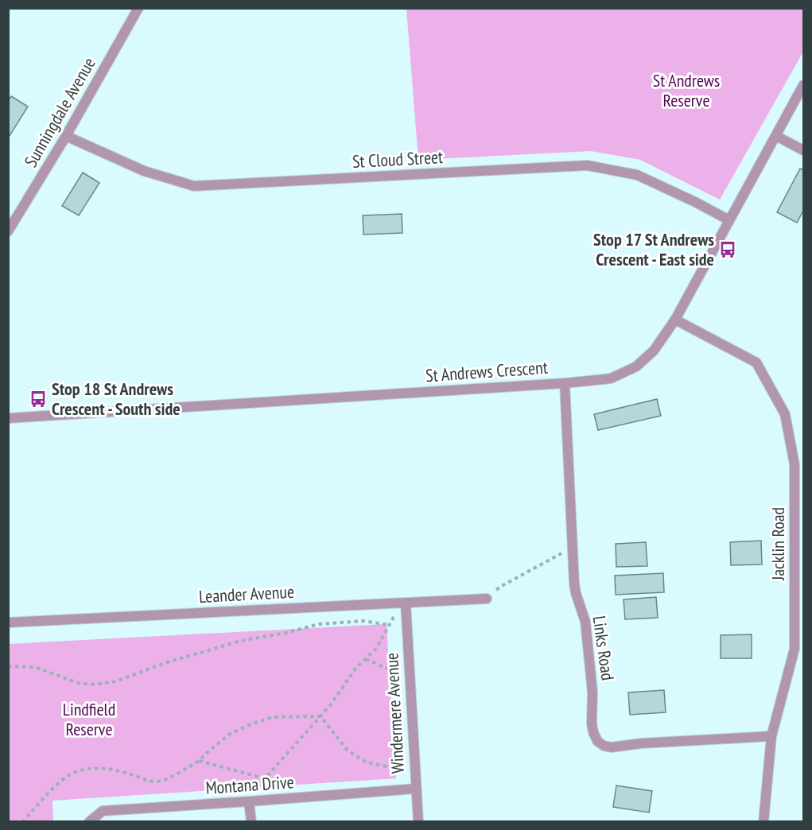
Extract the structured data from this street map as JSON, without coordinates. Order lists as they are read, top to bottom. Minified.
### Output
{"streets":{"street":["Sunningdale Avenue","St Cloud Street","St Andrews Crescent","Jacklin Road","Leander Avenue","Links Road","Windermere Avenue","Montana Drive"]},"crossings":[["Sunningdale Avenue","St Cloud Street"],["St Cloud Street","St Andrews Crescent"],["St Andrews Crescent","Jacklin Road"],["St Andrews Crescent","Links Road"],["Jacklin Road","Links Road"],["Leander Avenue","Windermere Avenue"],["Windermere Avenue","Montana Drive"]],"parks":["St Andrews Reserve","Lindfield Reserve"],"places":{"bus stop":["Stop 17 St Andrews Crescent - East side","Stop 18 St Andrews Crescent - South side"]}}
